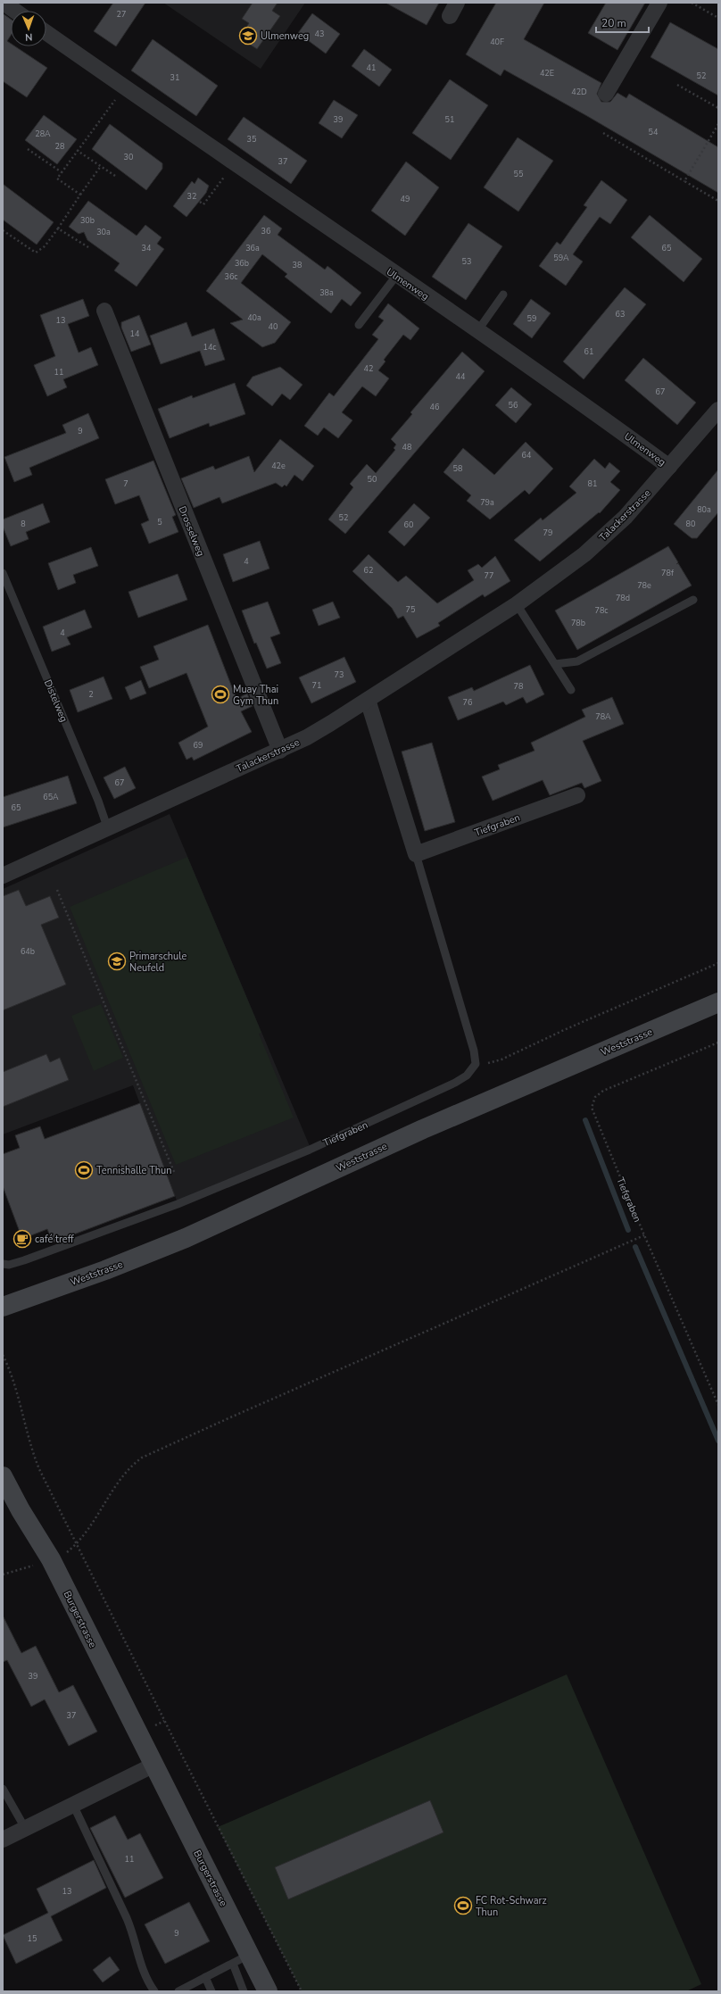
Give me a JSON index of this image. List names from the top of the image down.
{
  "streets": {
    "main road": ["Weststrasse", "Burgerstrasse"],
    "street": [
      "Ulmenweg",
      "Talackerstrasse",
      "Drosselweg",
      "Tiefgraben"
    ],
    "lane": ["Distelweg"]
  },
  "crossings": [
    ["Ulmenweg", "Talackerstrasse"],
    ["Talackerstrasse", "Drosselweg"],
    ["Talackerstrasse", "Distelweg"]
  ],
  "places": {
    "school or university": ["Ulmenweg", "Primarschule Neufeld"],
    "sports": ["Muay Thai Gym Thun", "Tennishalle Thun", "FC Rot-Schwarz Thun"],
    "cafe": ["café treff"]
  },
  "house_numbers": [
    "27",
    "43",
    "40F",
    "41",
    "42E",
    "52",
    "31",
    "42D",
    "39",
    "51",
    "54",
    "28A",
    "35",
    "28",
    "30",
    "37",
    "55",
    "32",
    "49",
    "30b",
    "36",
    "30a",
    "34",
    "36a",
    "65",
    "59A",
    "53",
    "36b",
    "38",
    "36c",
    "38a",
    "63",
    "40a",
    "59",
    "13",
    "40",
    "14",
    "14c",
    "61",
    "42",
    "11",
    "44",
    "67",
    "56",
    "46",
    "9",
    "48",
    "64",
    "42e",
    "58",
    "50",
    "7",
    "81",
    "79a",
    "80a",
    "52",
    "5",
    "8",
    "80",
    "60",
    "79",
    "4",
    "62",
    "78f",
    "77",
    "78e",
    "78d",
    "75",
    "78c",
    "78b",
    "4",
    "73",
    "71",
    "78",
    "2",
    "76",
    "78A",
    "69",
    "67",
    "65A",
    "65",
    "64b",
    "39",
    "37",
    "11",
    "13",
    "9",
    "15"
  ],
  "scale_bar": "20 m",
  "north": "bottom"
}
